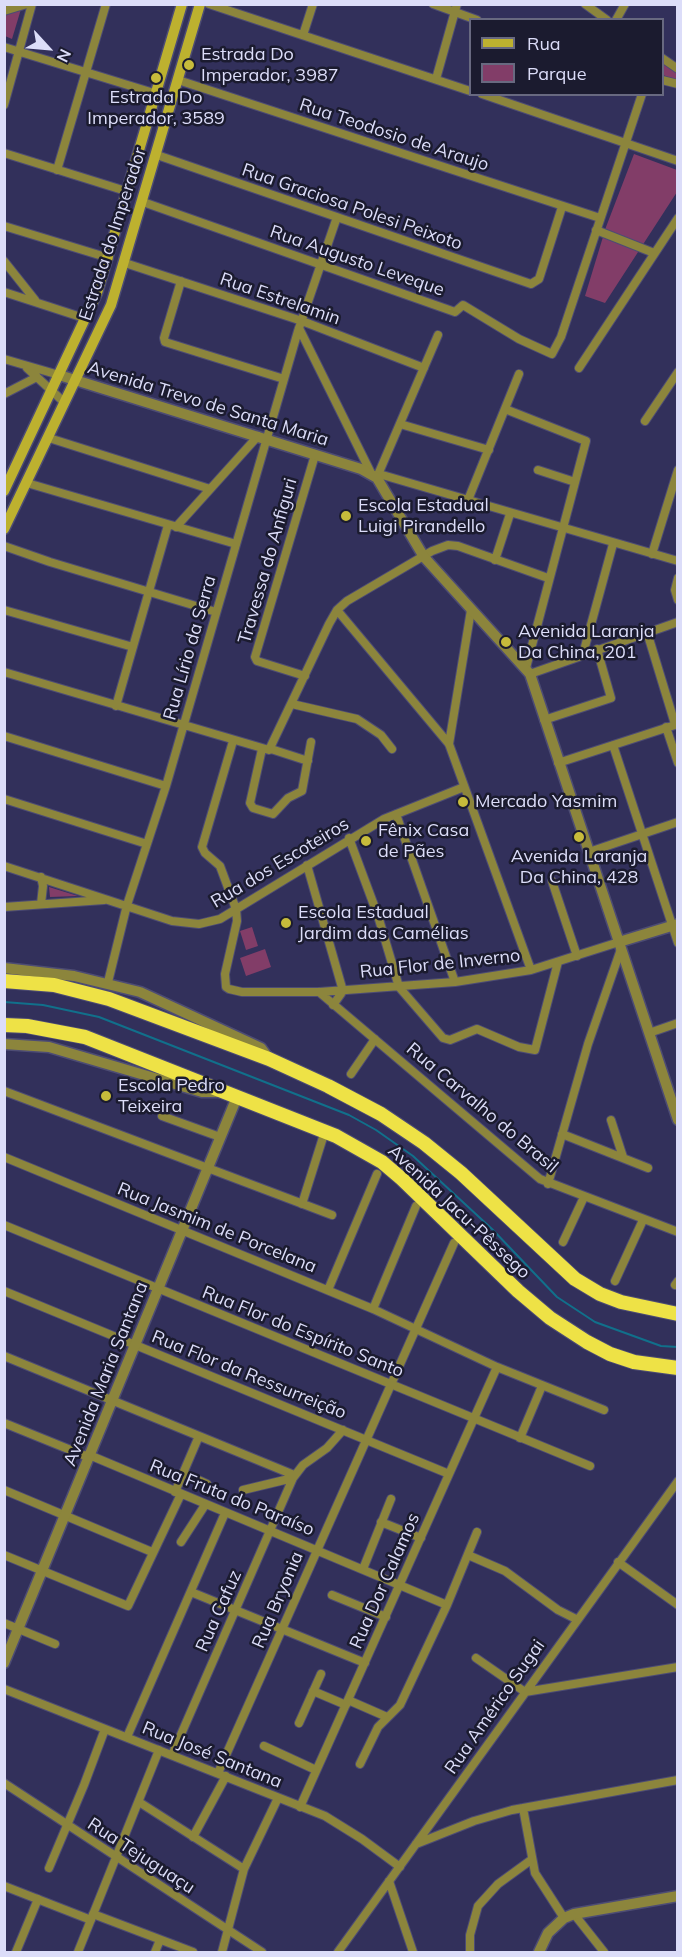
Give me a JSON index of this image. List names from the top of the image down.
{
  "streets": {
    "highway": ["Avenida Jacu-Pêssego"],
    "main road": ["Estrada do Imperador"],
    "street": [
      "Rua Teodosio de Araujo",
      "Rua Graciosa Polesi Peixoto",
      "Rua Augusto Leveque",
      "Rua Estrelamin",
      "Avenida Trevo de Santa Maria",
      "Travessa do Anfiguri",
      "Rua Lírio da Serra",
      "Rua dos Escoteiros",
      "Rua Flor de Inverno",
      "Rua Carvalho do Brasil",
      "Rua Jasmim de Porcelana",
      "Rua Flor do Espírito Santo",
      "Avenida Maria Santana",
      "Rua Flor da Ressurreição",
      "Rua Fruta do Paraíso",
      "Rua Dor Calamos",
      "Rua Bryonia",
      "Rua Cafuz",
      "Rua Américo Sugai",
      "Rua José Santana",
      "Rua Tejuguaçu"
    ]
  },
  "crossings": [
    ["Rua Teodosio de Araujo", "Rua Graciosa Polesi Peixoto"],
    ["Rua Teodosio de Araujo", "Estrada do Imperador"],
    ["Rua Graciosa Polesi Peixoto", "Estrada do Imperador"],
    ["Rua Graciosa Polesi Peixoto", "Rua Lírio da Serra"],
    ["Estrada do Imperador", "Rua Augusto Leveque"],
    ["Estrada do Imperador", "Rua Estrelamin"],
    ["Estrada do Imperador", "Avenida Trevo de Santa Maria"],
    ["Rua Augusto Leveque", "Rua Lírio da Serra"],
    ["Rua Estrelamin", "Rua Lírio da Serra"],
    ["Avenida Trevo de Santa Maria", "Travessa do Anfiguri"],
    ["Avenida Trevo de Santa Maria", "Rua Lírio da Serra"],
    ["Rua Lírio da Serra", "Rua dos Escoteiros"],
    ["Rua dos Escoteiros", "Rua Flor de Inverno"],
    ["Rua Flor de Inverno", "Rua Carvalho do Brasil"],
    ["Avenida Jacu-Pêssego", "Avenida Maria Santana"],
    ["Rua Jasmim de Porcelana", "Avenida Maria Santana"],
    ["Rua Jasmim de Porcelana", "Rua Dor Calamos"],
    ["Rua Jasmim de Porcelana", "Rua Bryonia"],
    ["Rua Flor do Espírito Santo", "Avenida Maria Santana"],
    ["Rua Flor do Espírito Santo", "Rua Dor Calamos"],
    ["Rua Flor do Espírito Santo", "Rua Bryonia"],
    ["Avenida Maria Santana", "Rua Flor da Ressurreição"],
    ["Avenida Maria Santana", "Rua Fruta do Paraíso"],
    ["Rua Flor da Ressurreição", "Rua Dor Calamos"],
    ["Rua Flor da Ressurreição", "Rua Bryonia"],
    ["Rua Fruta do Paraíso", "Rua Dor Calamos"],
    ["Rua Fruta do Paraíso", "Rua Bryonia"],
    ["Rua Fruta do Paraíso", "Rua Cafuz"],
    ["Rua Dor Calamos", "Rua José Santana"],
    ["Rua Bryonia", "Rua José Santana"],
    ["Rua Cafuz", "Rua José Santana"],
    ["Rua Américo Sugai", "Rua José Santana"]
  ],
  "places": [
    "Estrada Do Imperador, 3987",
    "Estrada Do Imperador, 3589",
    "Escola Estadual Luigi Pirandello",
    "Avenida Laranja Da China, 201",
    "Mercado Yasmim",
    "Avenida Laranja Da China, 428",
    "Fênix Casa de Pães",
    "Escola Estadual Jardim das Camélias",
    "Escola Pedro Teixeira"
  ],
  "legend": ["Rua", "Parque"],
  "north": "bottom right"
}
